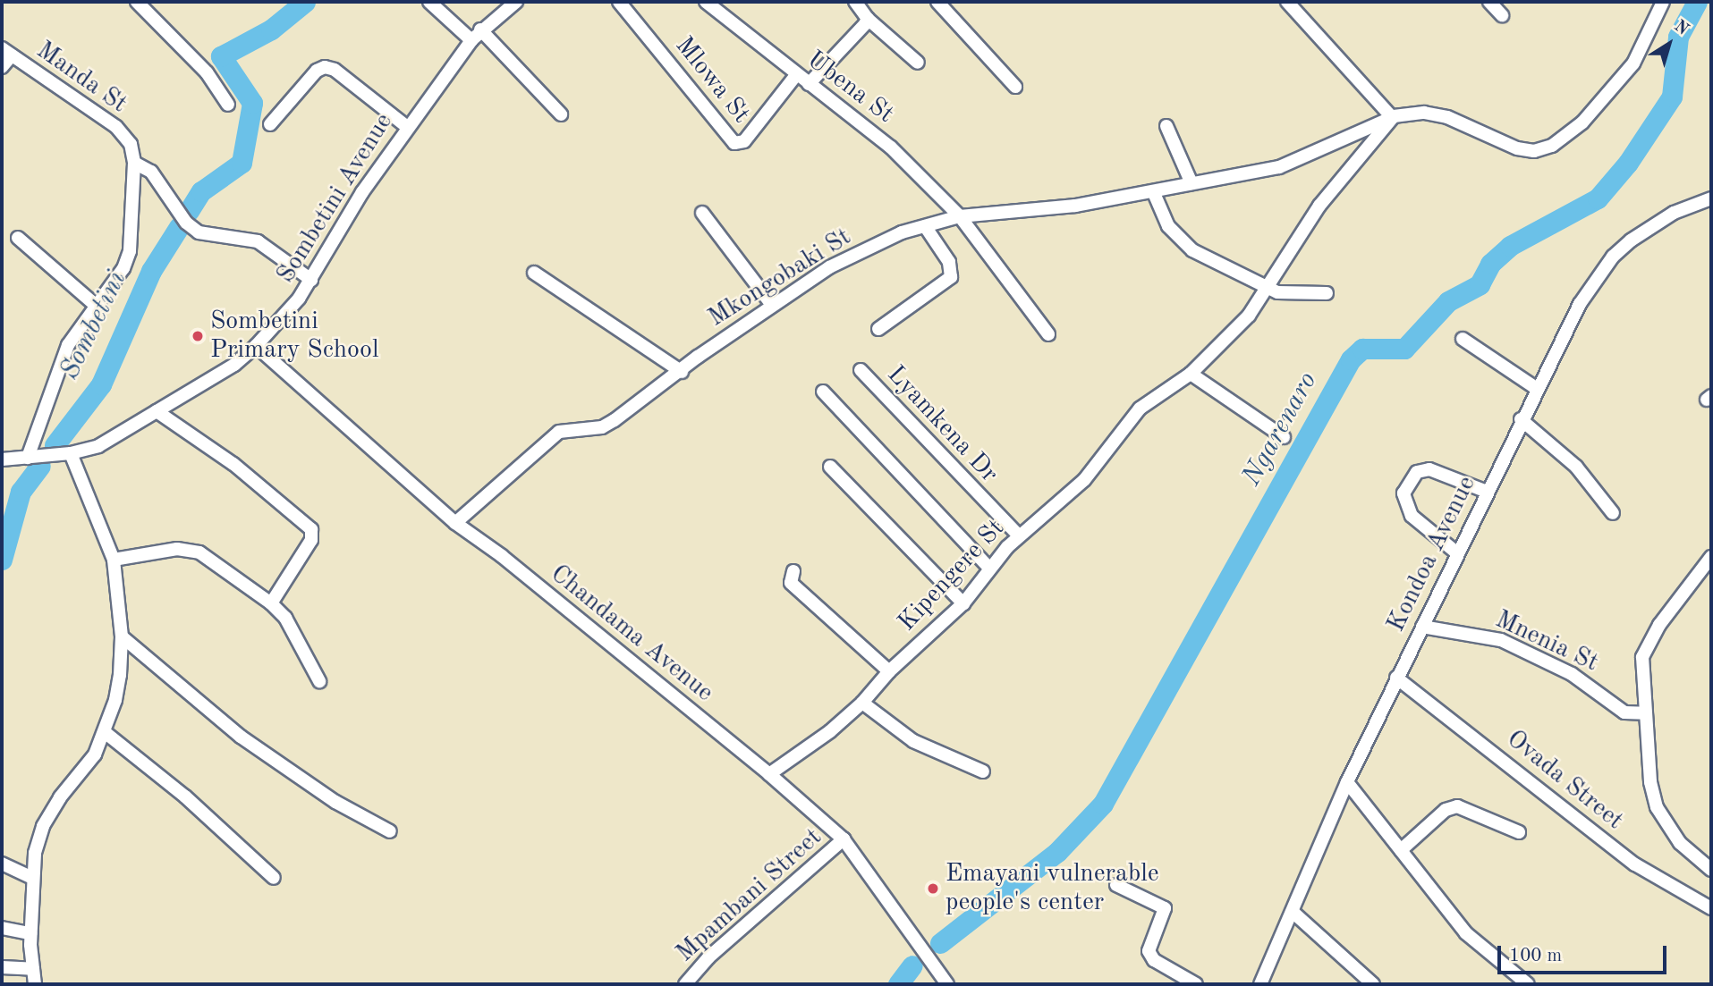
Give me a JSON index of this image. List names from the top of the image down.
{
  "streets": {
    "street": [
      "Manda St",
      "Mlowa St",
      "Ubena St",
      "Sombetini Avenue",
      "Mkongobaki St",
      "Lyamkena Dr",
      "Kondoa Avenue",
      "Kipengere St",
      "Chandama Avenue",
      "Mnenia St",
      "Ovada Street",
      "Mpambani Street"
    ]
  },
  "crossings": [
    ["Manda St", "Sombetini Avenue"],
    ["Mlowa St", "Ubena St"],
    ["Ubena St", "Mkongobaki St"],
    ["Sombetini Avenue", "Chandama Avenue"],
    ["Mkongobaki St", "Kipengere St"],
    ["Mkongobaki St", "Chandama Avenue"],
    ["Lyamkena Dr", "Kipengere St"],
    ["Kondoa Avenue", "Mnenia St"],
    ["Kondoa Avenue", "Ovada Street"],
    ["Kipengere St", "Chandama Avenue"],
    ["Chandama Avenue", "Mpambani Street"]
  ],
  "water": ["Sombetini", "Ngarenaro"],
  "places": ["Sombetini Primary School", "Emayani vulnerable people's center"],
  "scale_bar": "100 m",
  "north": "top right"
}
